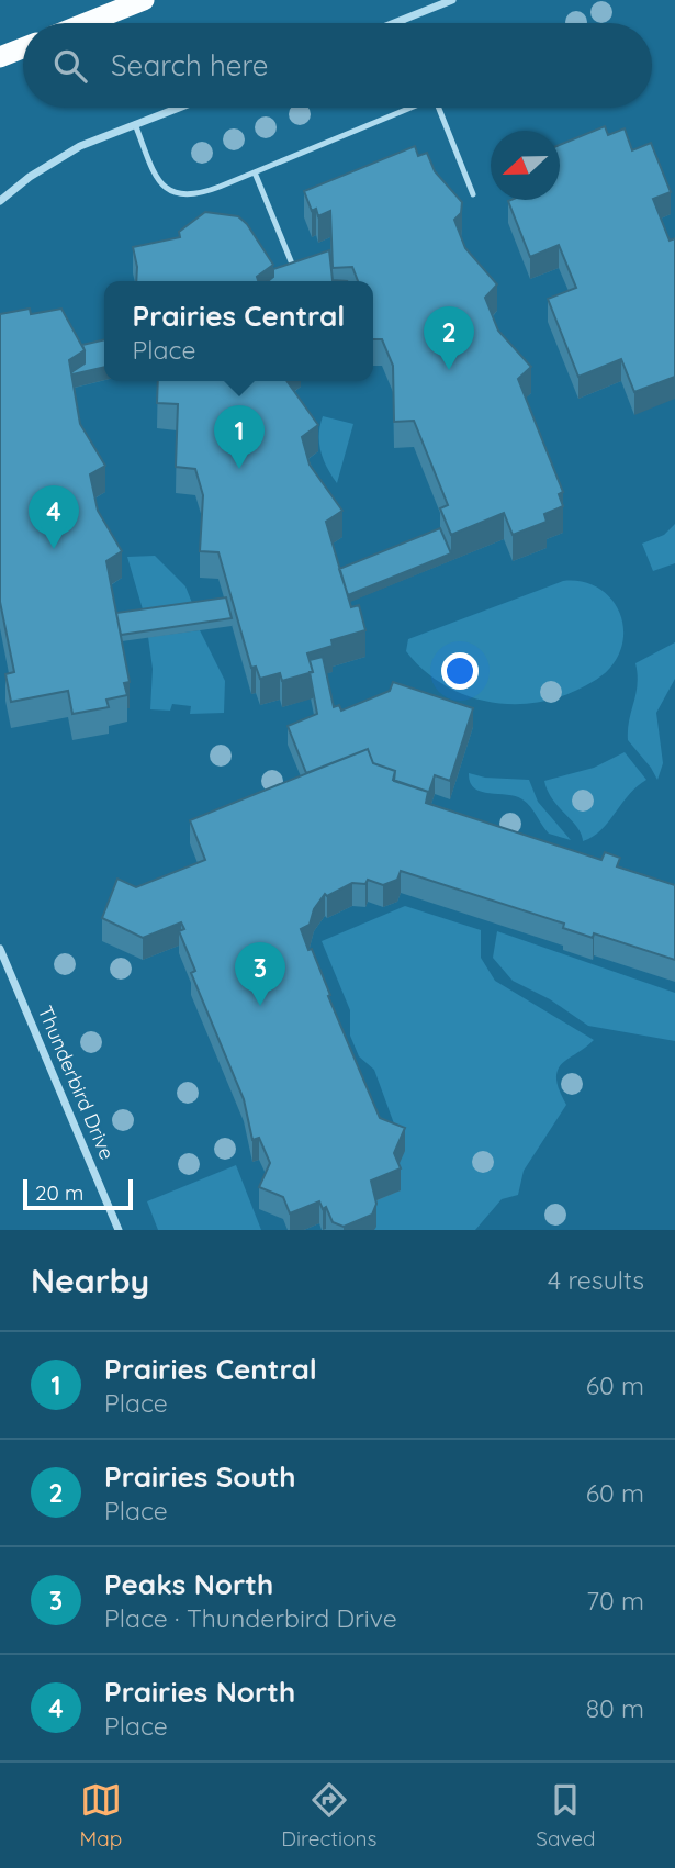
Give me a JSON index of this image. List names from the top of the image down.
{
  "streets": {
    "street": ["Thunderbird Drive"]
  },
  "scale_bar": "20 m",
  "north": "left",
  "page": {
    "search": "Search here",
    "popup": ["Prairies Central", "Place"],
    "pins": [
      "2",
      "1",
      "4",
      "3"
    ],
    "scale": "20 m",
    "heading": ["Nearby", "4 results"],
    "list": [
      {
        "mark": "1",
        "name": "Prairies Central",
        "note": "Place",
        "value": "60 m"
      },
      {
        "mark": "2",
        "name": "Prairies South",
        "note": "Place",
        "value": "60 m"
      },
      {
        "mark": "3",
        "name": "Peaks North",
        "note": "Place · Thunderbird Drive",
        "value": "70 m"
      },
      {
        "mark": "4",
        "name": "Prairies North",
        "note": "Place",
        "value": "80 m"
      }
    ],
    "nav": ["Map", "Directions", "Saved"]
  }
}
